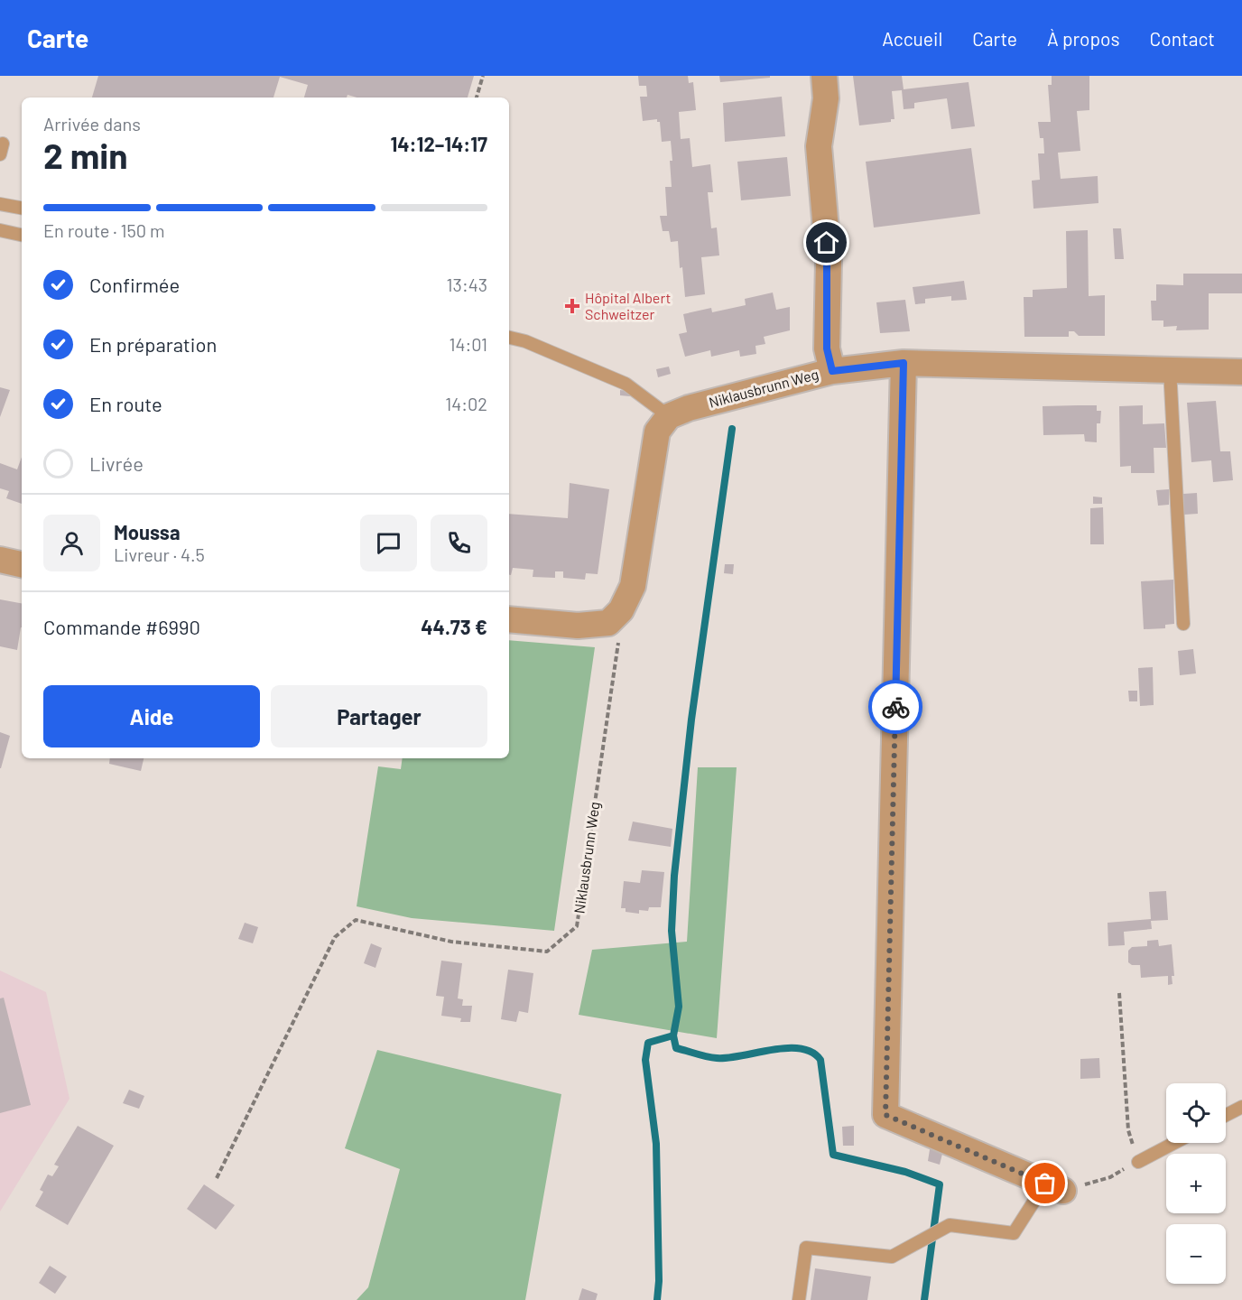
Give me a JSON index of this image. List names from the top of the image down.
{
  "streets": {
    "street": ["Niklausbrunn Weg"]
  },
  "places": {
    "health": ["Hôpital Albert Schweitzer"]
  },
  "page": {
    "header": "Carte",
    "nav": [
      "Accueil",
      "Carte",
      "À propos",
      "Contact"
    ],
    "heading": ["2 min", "Arrivée dans", "14:12–14:17"],
    "panel": [
      "Moussa",
      "Livreur · 4.5",
      "Commande #6990",
      "44.73 €"
    ],
    "bar": "En route · 150 m",
    "list": [
      ["Confirmée", "13:43"],
      ["En préparation", "14:01"],
      ["En route", "14:02"],
      "Livrée"
    ],
    "buttons": ["Aide", "Partager"],
    "map_buttons": ["+", "−"]
  }
}
